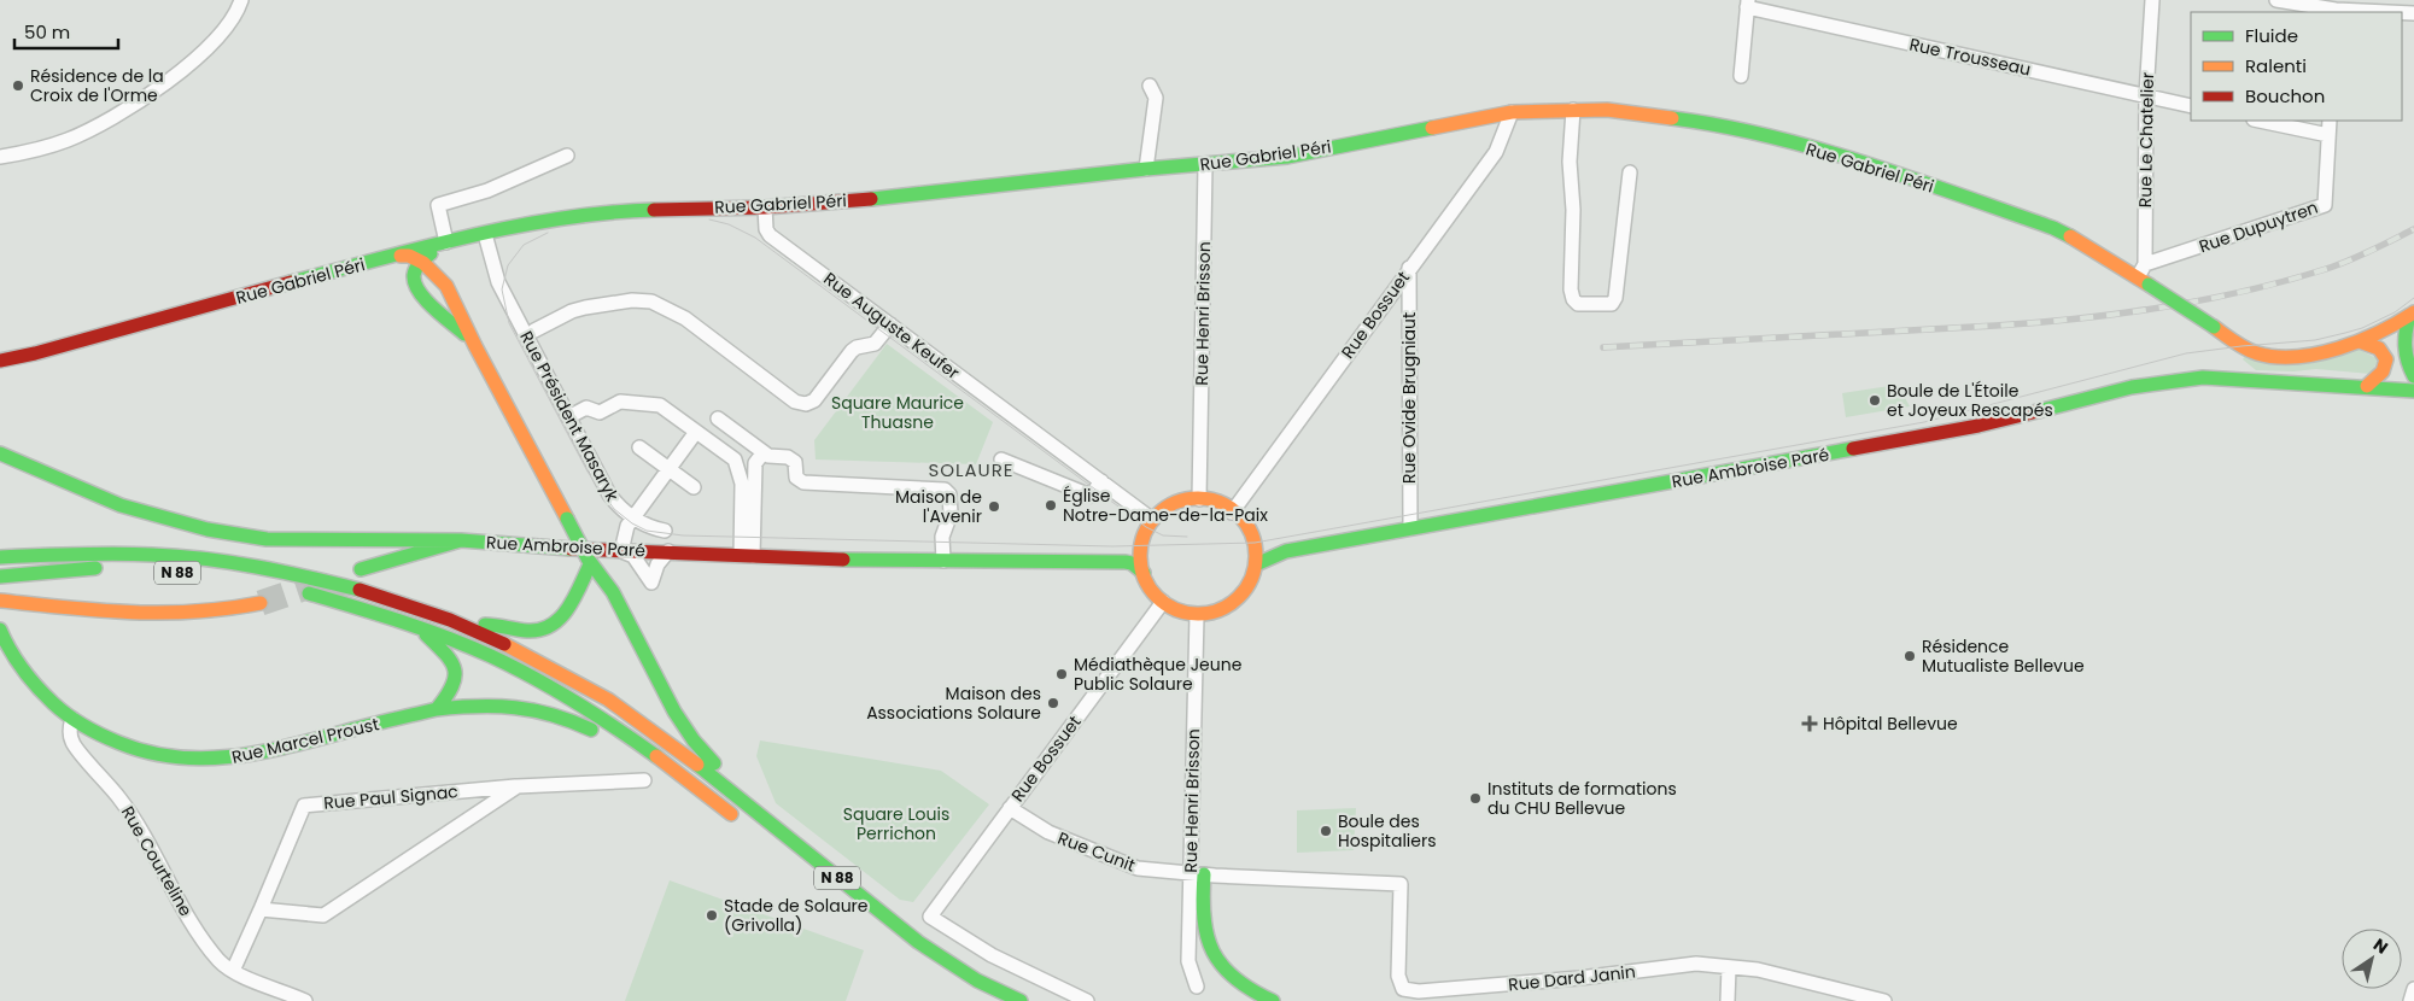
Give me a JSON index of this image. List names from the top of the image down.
{
  "streets": {
    "main road": [
      "Rue Gabriel Péri",
      "Rue Ambroise Paré",
      "N 88",
      "Rue Marcel Proust"
    ],
    "street": [
      "Rue Trousseau",
      "Rue Le Chatelier",
      "Rue Dupuytren",
      "Rue Henri Brisson",
      "Rue Bossuet",
      "Rue Auguste Keufer",
      "Rue Ovide Brugniaut",
      "Rue Président Masaryk",
      "Rue Paul Signac",
      "Rue Cunit",
      "Rue Courteline",
      "Rue Dard Janin"
    ]
  },
  "crossings": [
    ["Rue Trousseau", "Rue Le Chatelier"],
    ["Rue Le Chatelier", "Rue Gabriel Péri"],
    ["Rue Le Chatelier", "Rue Dupuytren"],
    ["Rue Gabriel Péri", "Rue Henri Brisson"],
    ["Rue Gabriel Péri", "Rue Bossuet"],
    ["Rue Gabriel Péri", "Rue Auguste Keufer"],
    ["Rue Gabriel Péri", "Rue Président Masaryk"],
    ["Rue Henri Brisson", "Rue Bossuet"],
    ["Rue Henri Brisson", "Rue Auguste Keufer"],
    ["Rue Henri Brisson", "Rue Ambroise Paré"],
    ["Rue Henri Brisson", "Rue Cunit"],
    ["Rue Henri Brisson", "Rue Dard Janin"],
    ["Rue Bossuet", "Rue Auguste Keufer"],
    ["Rue Bossuet", "Rue Ovide Brugniaut"],
    ["Rue Bossuet", "Rue Ambroise Paré"],
    ["Rue Bossuet", "Rue Cunit"],
    ["Rue Auguste Keufer", "Rue Ambroise Paré"],
    ["Rue Ovide Brugniaut", "Rue Ambroise Paré"],
    ["Rue Marcel Proust", "Rue Courteline"],
    ["Rue Paul Signac", "Rue Courteline"],
    ["Rue Cunit", "Rue Dard Janin"]
  ],
  "districts": ["SOLAURE"],
  "parks": ["Square Maurice Thuasne", "Square Louis Perrichon"],
  "places": {
    "other": [
      "Résidence de la Croix de l'Orme",
      "Boule de L'Étoile et Joyeux Rescapés",
      "Église Notre-Dame-de-la-Paix",
      "Maison de l'Avenir",
      "Résidence Mutualiste Bellevue",
      "Médiathèque Jeune Public Solaure",
      "Maison des Associations Solaure",
      "Instituts de formations du CHU Bellevue",
      "Boule des Hospitaliers",
      "Stade de Solaure (Grivolla)"
    ],
    "health": ["Hôpital Bellevue"]
  },
  "legend": ["Fluide", "Ralenti", "Bouchon"],
  "scale_bar": "50 m",
  "north": "top right"
}
